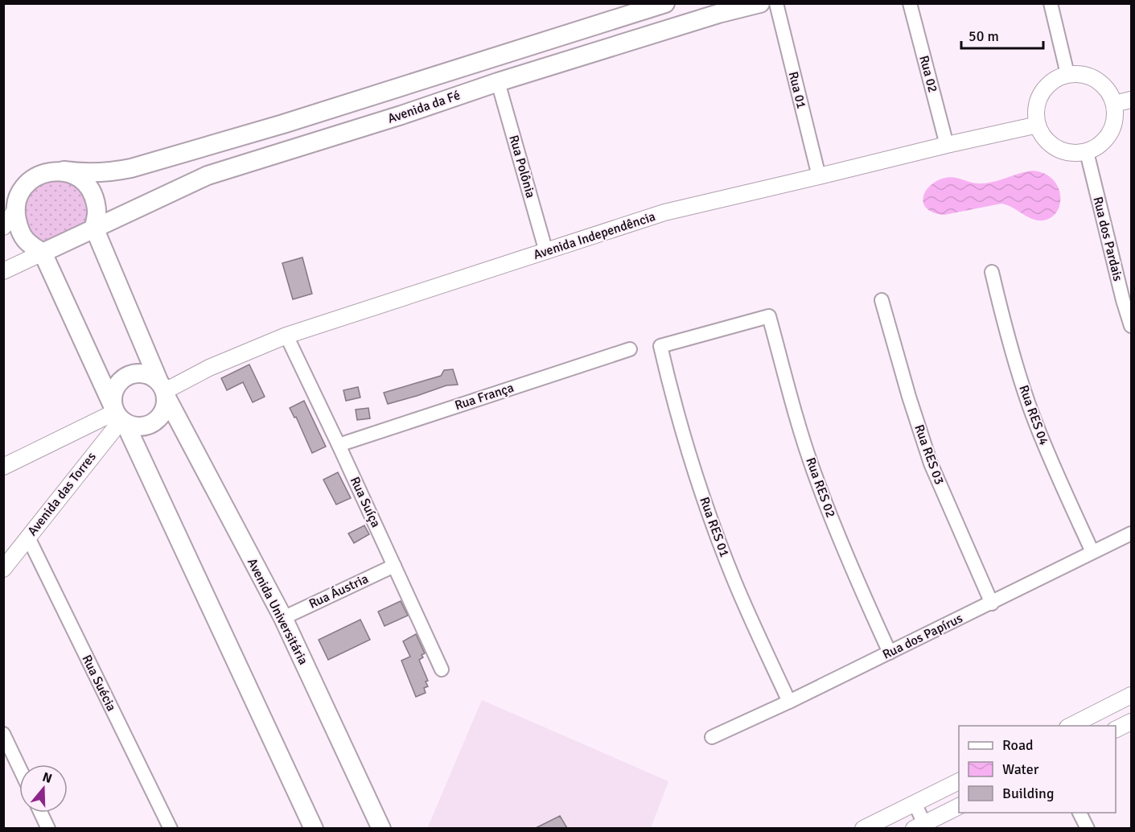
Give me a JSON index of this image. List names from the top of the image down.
{
  "streets": {
    "main road": ["Avenida da Fé", "Avenida Universitária"],
    "street": [
      "Rua 02",
      "Rua 01",
      "Rua Polônia",
      "Avenida Independência",
      "Rua dos Pardais",
      "Rua França",
      "Rua RES 04",
      "Rua RES 03",
      "Rua RES 02",
      "Avenida das Torres",
      "Rua Suíça",
      "Rua RES 01",
      "Rua Áustria",
      "Rua dos Papírus",
      "Rua Suécia"
    ]
  },
  "crossings": [
    ["Rua 02", "Avenida Independência"],
    ["Rua 01", "Avenida Independência"],
    ["Avenida da Fé", "Rua Polônia"],
    ["Avenida da Fé", "Avenida Universitária"],
    ["Rua Polônia", "Avenida Independência"],
    ["Avenida Independência", "Rua dos Pardais"],
    ["Avenida Independência", "Avenida das Torres"],
    ["Avenida Independência", "Rua Suíça"],
    ["Avenida Independência", "Avenida Universitária"],
    ["Rua França", "Rua Suíça"],
    ["Rua RES 04", "Rua dos Papírus"],
    ["Rua RES 03", "Rua dos Papírus"],
    ["Rua RES 02", "Rua RES 01"],
    ["Rua RES 02", "Rua dos Papírus"],
    ["Avenida das Torres", "Avenida Universitária"],
    ["Avenida das Torres", "Rua Suécia"],
    ["Rua Suíça", "Rua Áustria"],
    ["Rua RES 01", "Rua dos Papírus"],
    ["Rua Áustria", "Avenida Universitária"]
  ],
  "legend": ["Road", "Water", "Building"],
  "scale_bar": "50 m",
  "north": "top"
}
